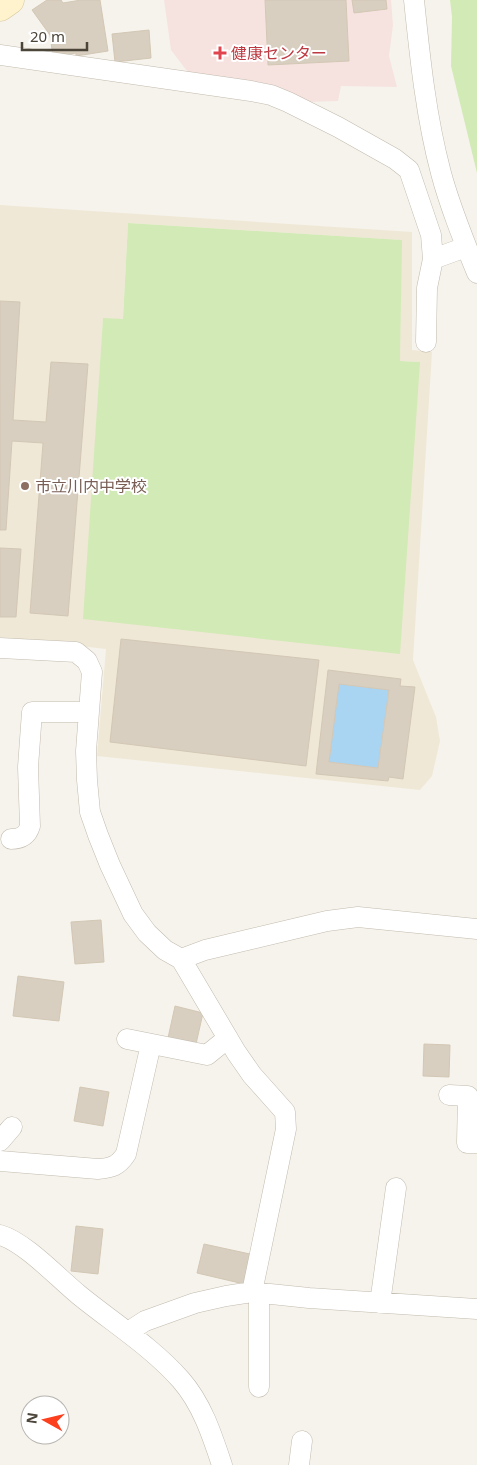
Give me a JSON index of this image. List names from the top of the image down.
{
  "places": {
    "health": ["健康センター"],
    "other": ["市立川内中学校"]
  },
  "scale_bar": "20 m",
  "north": "left"
}
